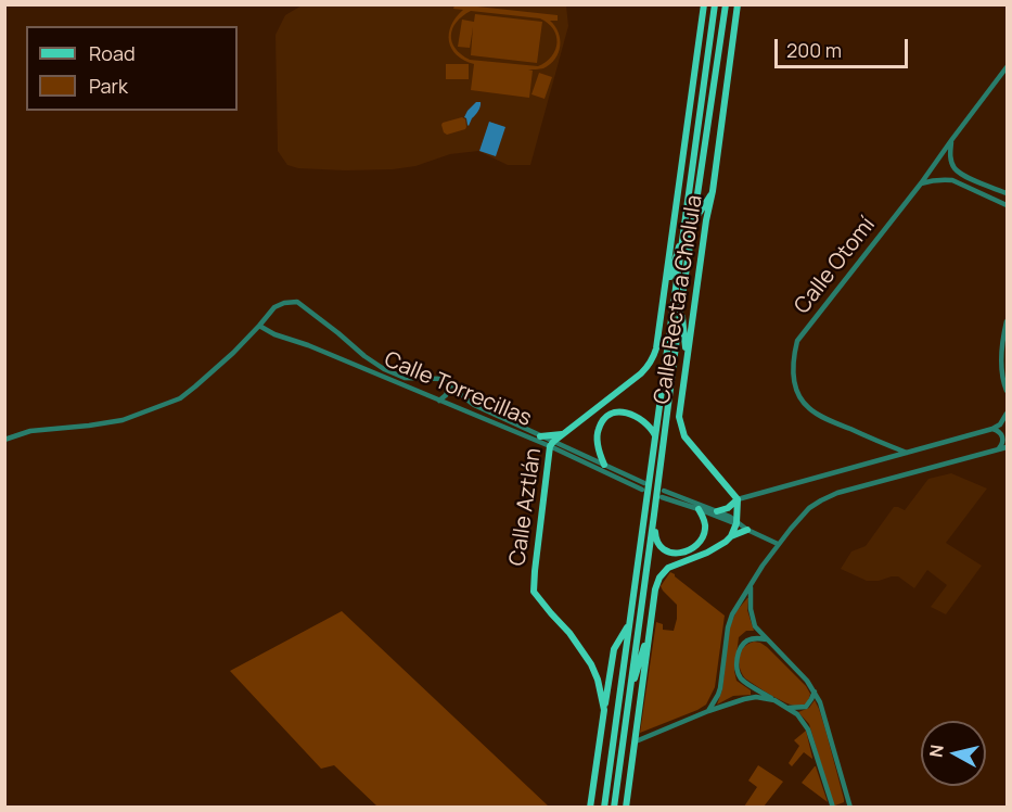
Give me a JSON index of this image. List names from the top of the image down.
{
  "streets": {
    "main road": ["Calle Recta a Cholula", "Calle Aztlán"],
    "street": ["Calle Otomí", "Calle Torrecillas"]
  },
  "crossings": [
    ["Calle Torrecillas", "Calle Aztlán"]
  ],
  "legend": ["Road", "Park"],
  "scale_bar": "200 m",
  "north": "left"
}
